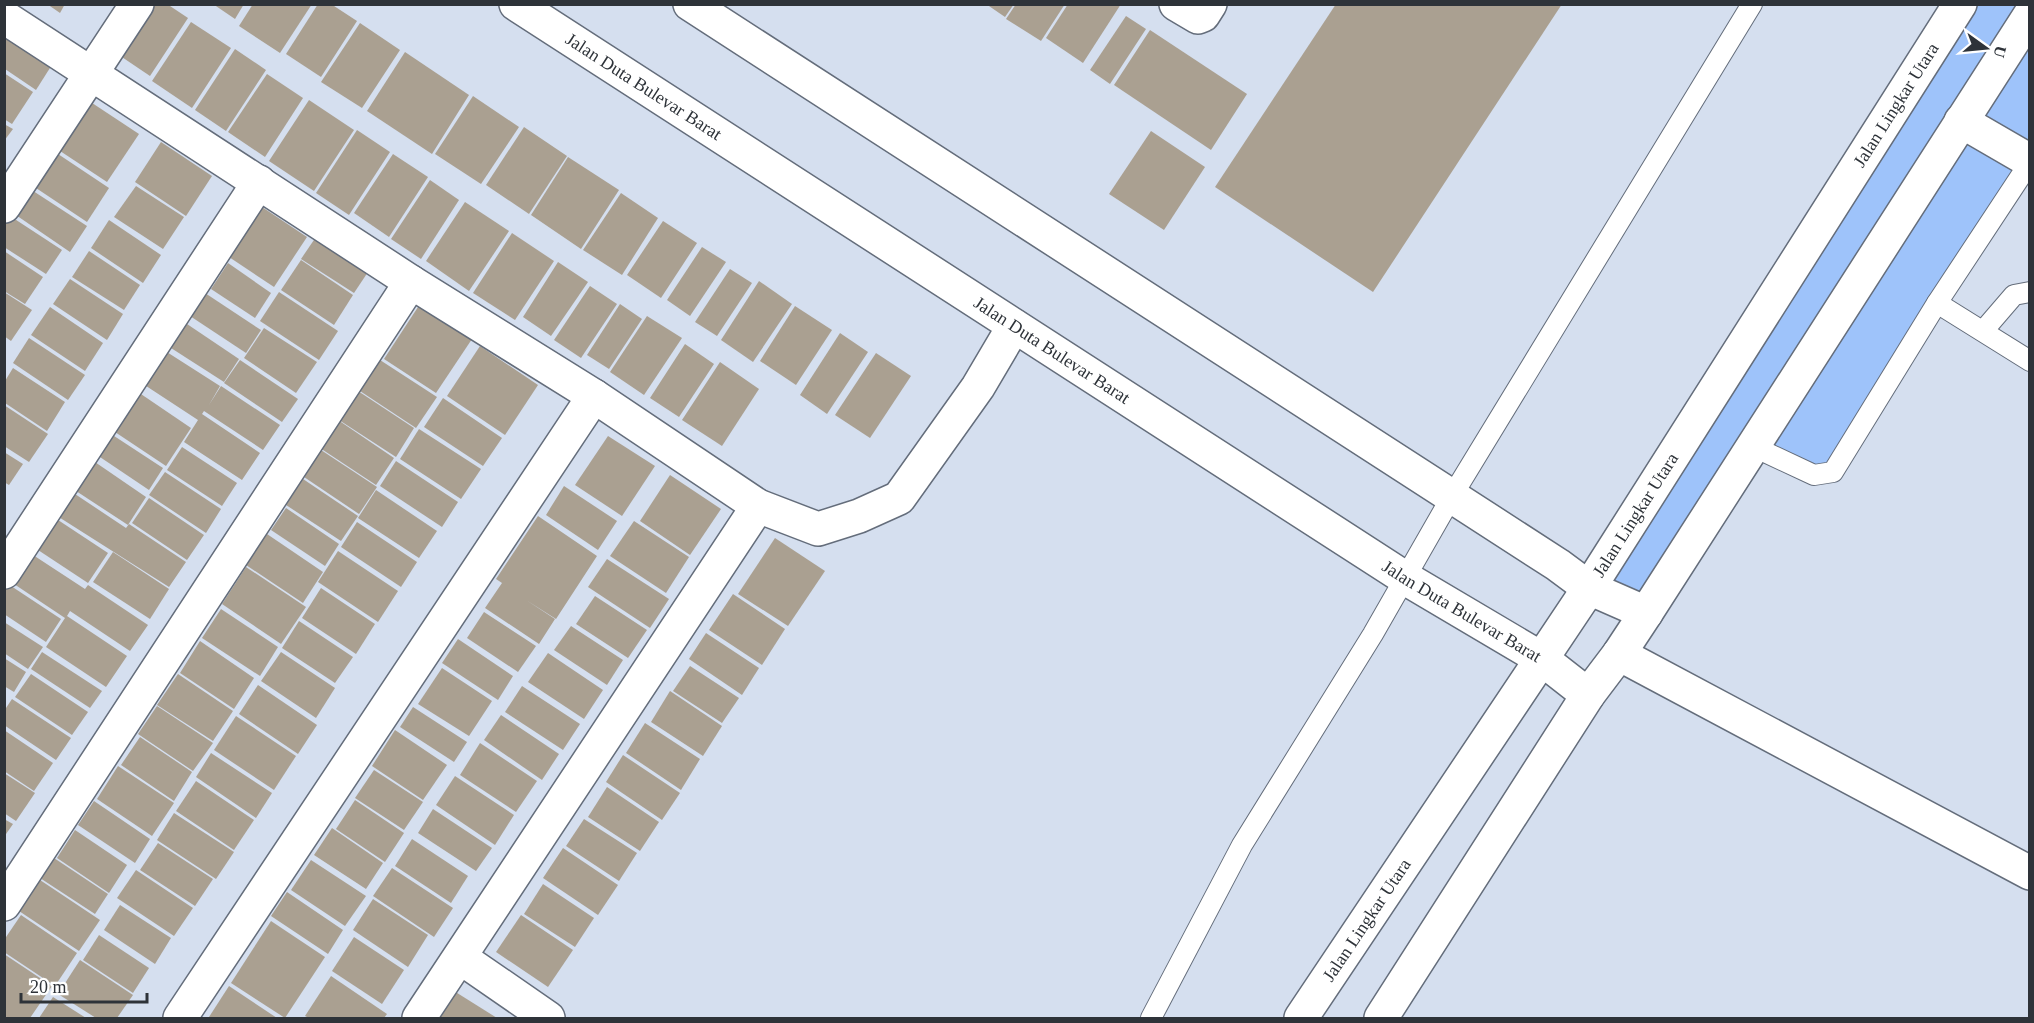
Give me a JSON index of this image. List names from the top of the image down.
{
  "streets": {
    "street": ["Jalan Duta Bulevar Barat", "Jalan Lingkar Utara"]
  },
  "crossings": [
    ["Jalan Duta Bulevar Barat", "Jalan Lingkar Utara"]
  ],
  "scale_bar": "20 m",
  "north": "right"
}
